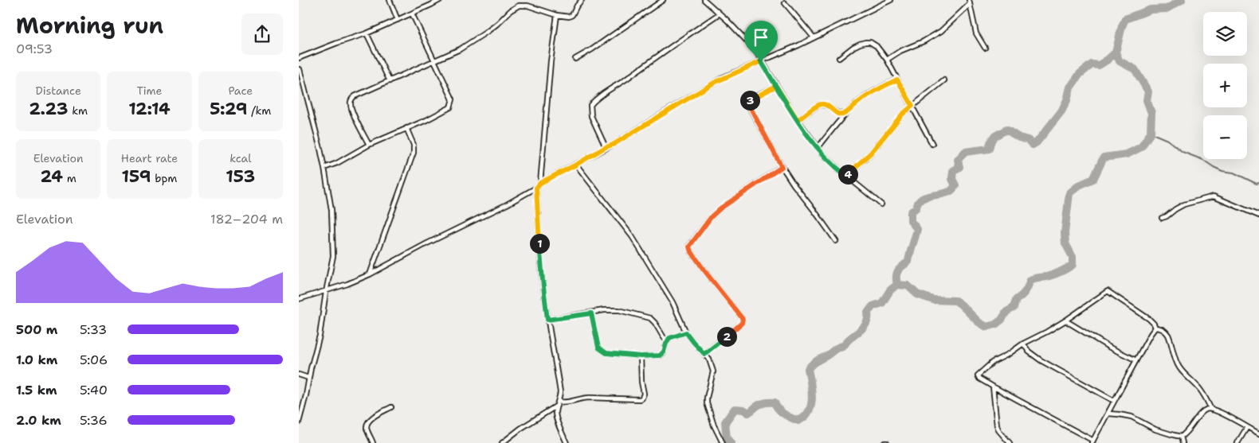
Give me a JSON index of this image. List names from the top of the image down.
{
  "page": {
    "heading": ["Morning run", "09:53"],
    "map_buttons": ["+", "−"],
    "stats": [
      ["Distance", "2.23 km"],
      ["Time", "12:14"],
      ["Pace", "5:29 /km"],
      ["Elevation", "24 m"],
      ["Heart rate", "159 bpm"],
      ["kcal", "153"]
    ],
    "pins": [
      "3",
      "4",
      "1",
      "2"
    ],
    "chart": ["Elevation", "182–204 m"],
    "list": [
      {
        "name": "500 m",
        "note": "5:33"
      },
      {
        "name": "1.0 km",
        "note": "5:06"
      },
      {
        "name": "1.5 km",
        "note": "5:40"
      },
      {
        "name": "2.0 km",
        "note": "5:36"
      }
    ]
  }
}
